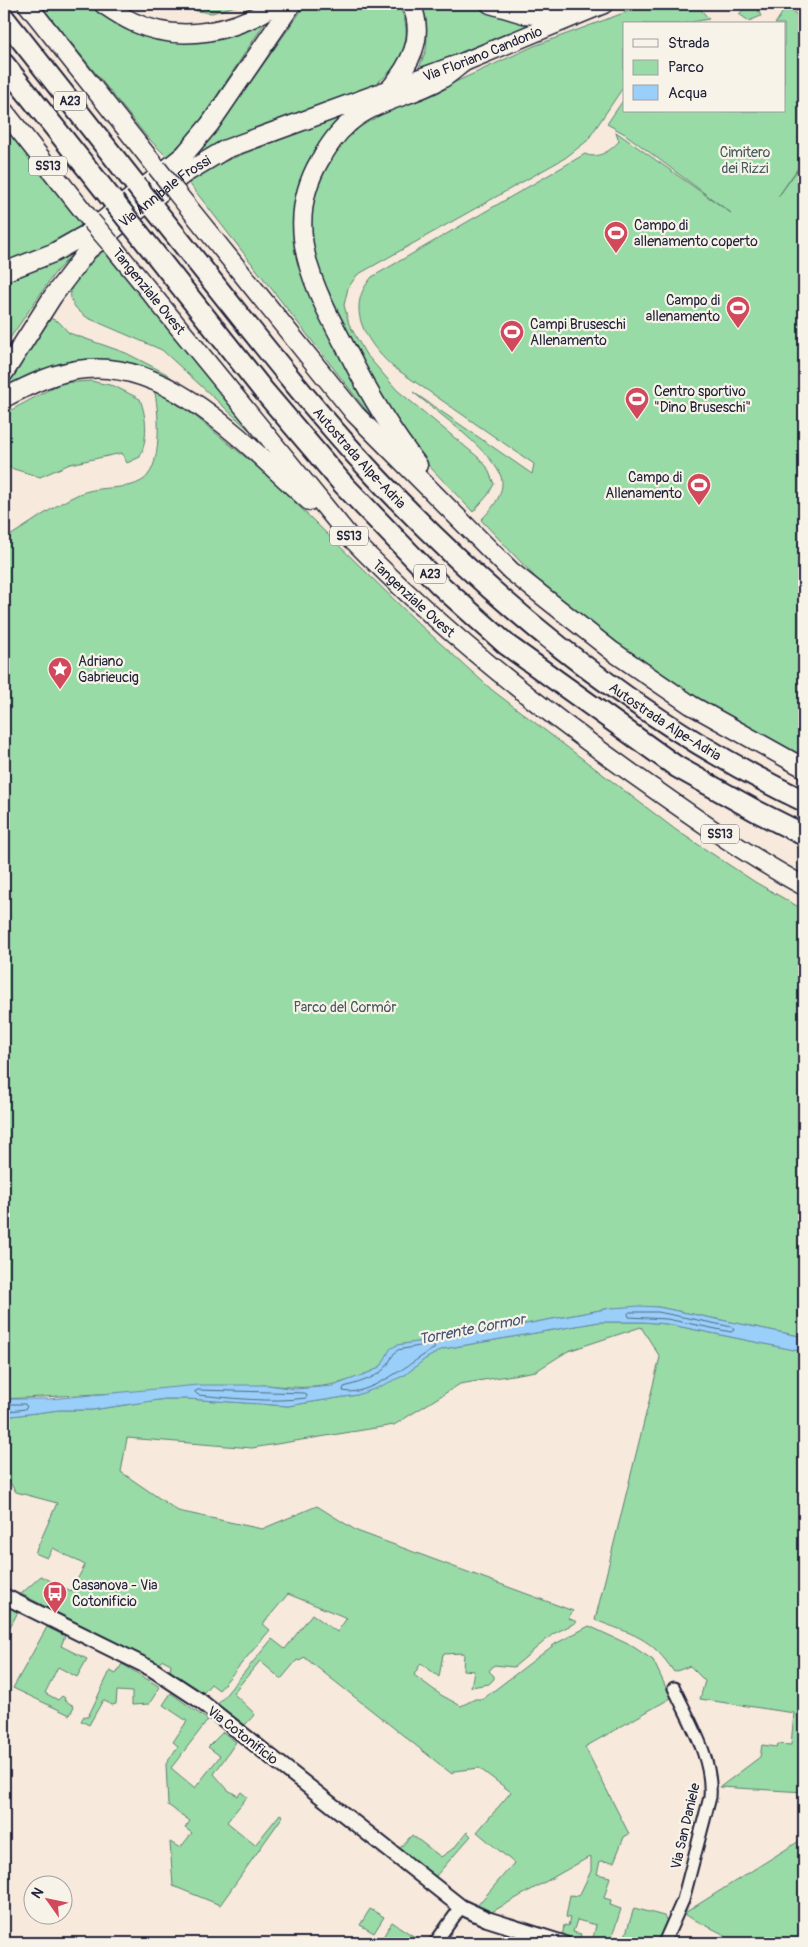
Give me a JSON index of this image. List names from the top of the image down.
{
  "streets": {
    "highway": ["A23", "Autostrada Alpe-Adria"],
    "main road": [
      "Via Floriano Candonio",
      "SS13",
      "Via Annibale Frossi",
      "Tangenziale Ovest"
    ],
    "street": ["Via Cotonificio", "Via San Daniele"]
  },
  "crossings": [
    ["Via Floriano Candonio", "Via Annibale Frossi"]
  ],
  "water": ["Torrente Cormor"],
  "parks": ["Cimitero dei Rizzi", "Parco del Cormôr"],
  "places": {
    "sports": [
      "Campo di allenamento coperto",
      "Campo di allenamento",
      "Campi Bruseschi Allenamento",
      "Centro sportivo \"Dino Bruseschi\"",
      "Campo di Allenamento"
    ],
    "place": ["Adriano Gabrieucig"],
    "bus stop": ["Casanova - Via Cotonificio"]
  },
  "legend": ["Strada", "Parco", "Acqua"],
  "north": "top left"
}
